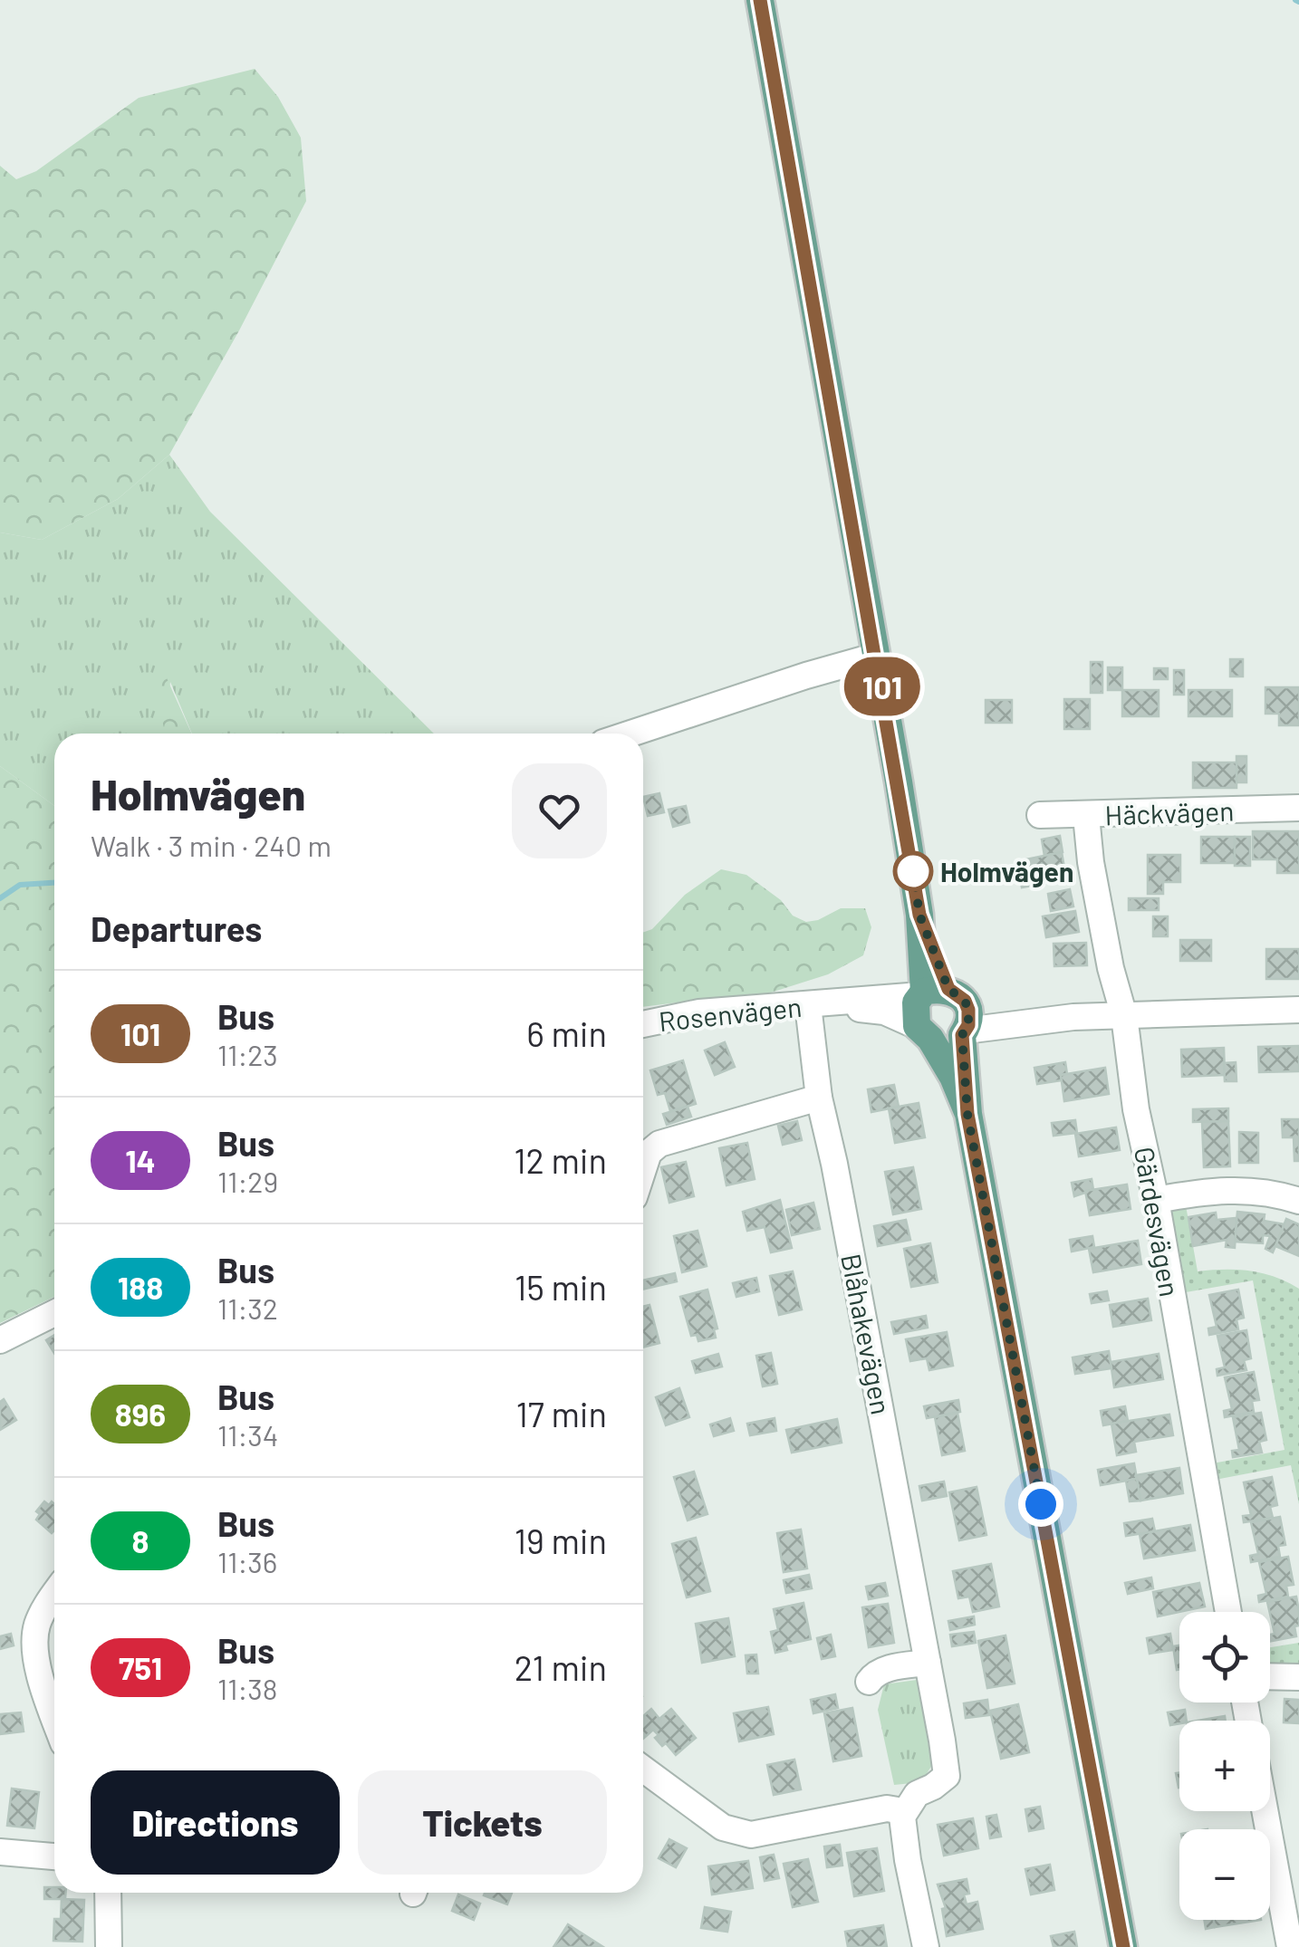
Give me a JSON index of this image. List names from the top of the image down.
{
  "streets": {
    "street": [
      "Häckvägen",
      "Rosenvägen",
      "Gärdesvägen",
      "Blåhakevägen"
    ]
  },
  "crossings": [
    ["Häckvägen", "Gärdesvägen"],
    ["Rosenvägen", "Blåhakevägen"]
  ],
  "places": ["Holmvägen"],
  "lines": ["bus line 101"],
  "page": {
    "on_map": "101",
    "heading": [
      ["Holmvägen", "Walk · 3 min · 240 m"],
      "Departures"
    ],
    "list": [
      {
        "mark": "101",
        "name": "Bus",
        "note": "11:23",
        "value": "6 min"
      },
      {
        "mark": "14",
        "name": "Bus",
        "note": "11:29",
        "value": "12 min"
      },
      {
        "mark": "188",
        "name": "Bus",
        "note": "11:32",
        "value": "15 min"
      },
      {
        "mark": "896",
        "name": "Bus",
        "note": "11:34",
        "value": "17 min"
      },
      {
        "mark": "8",
        "name": "Bus",
        "note": "11:36",
        "value": "19 min"
      },
      {
        "mark": "751",
        "name": "Bus",
        "note": "11:38",
        "value": "21 min"
      }
    ],
    "map_buttons": ["+", "−"],
    "buttons": ["Directions", "Tickets"]
  }
}
